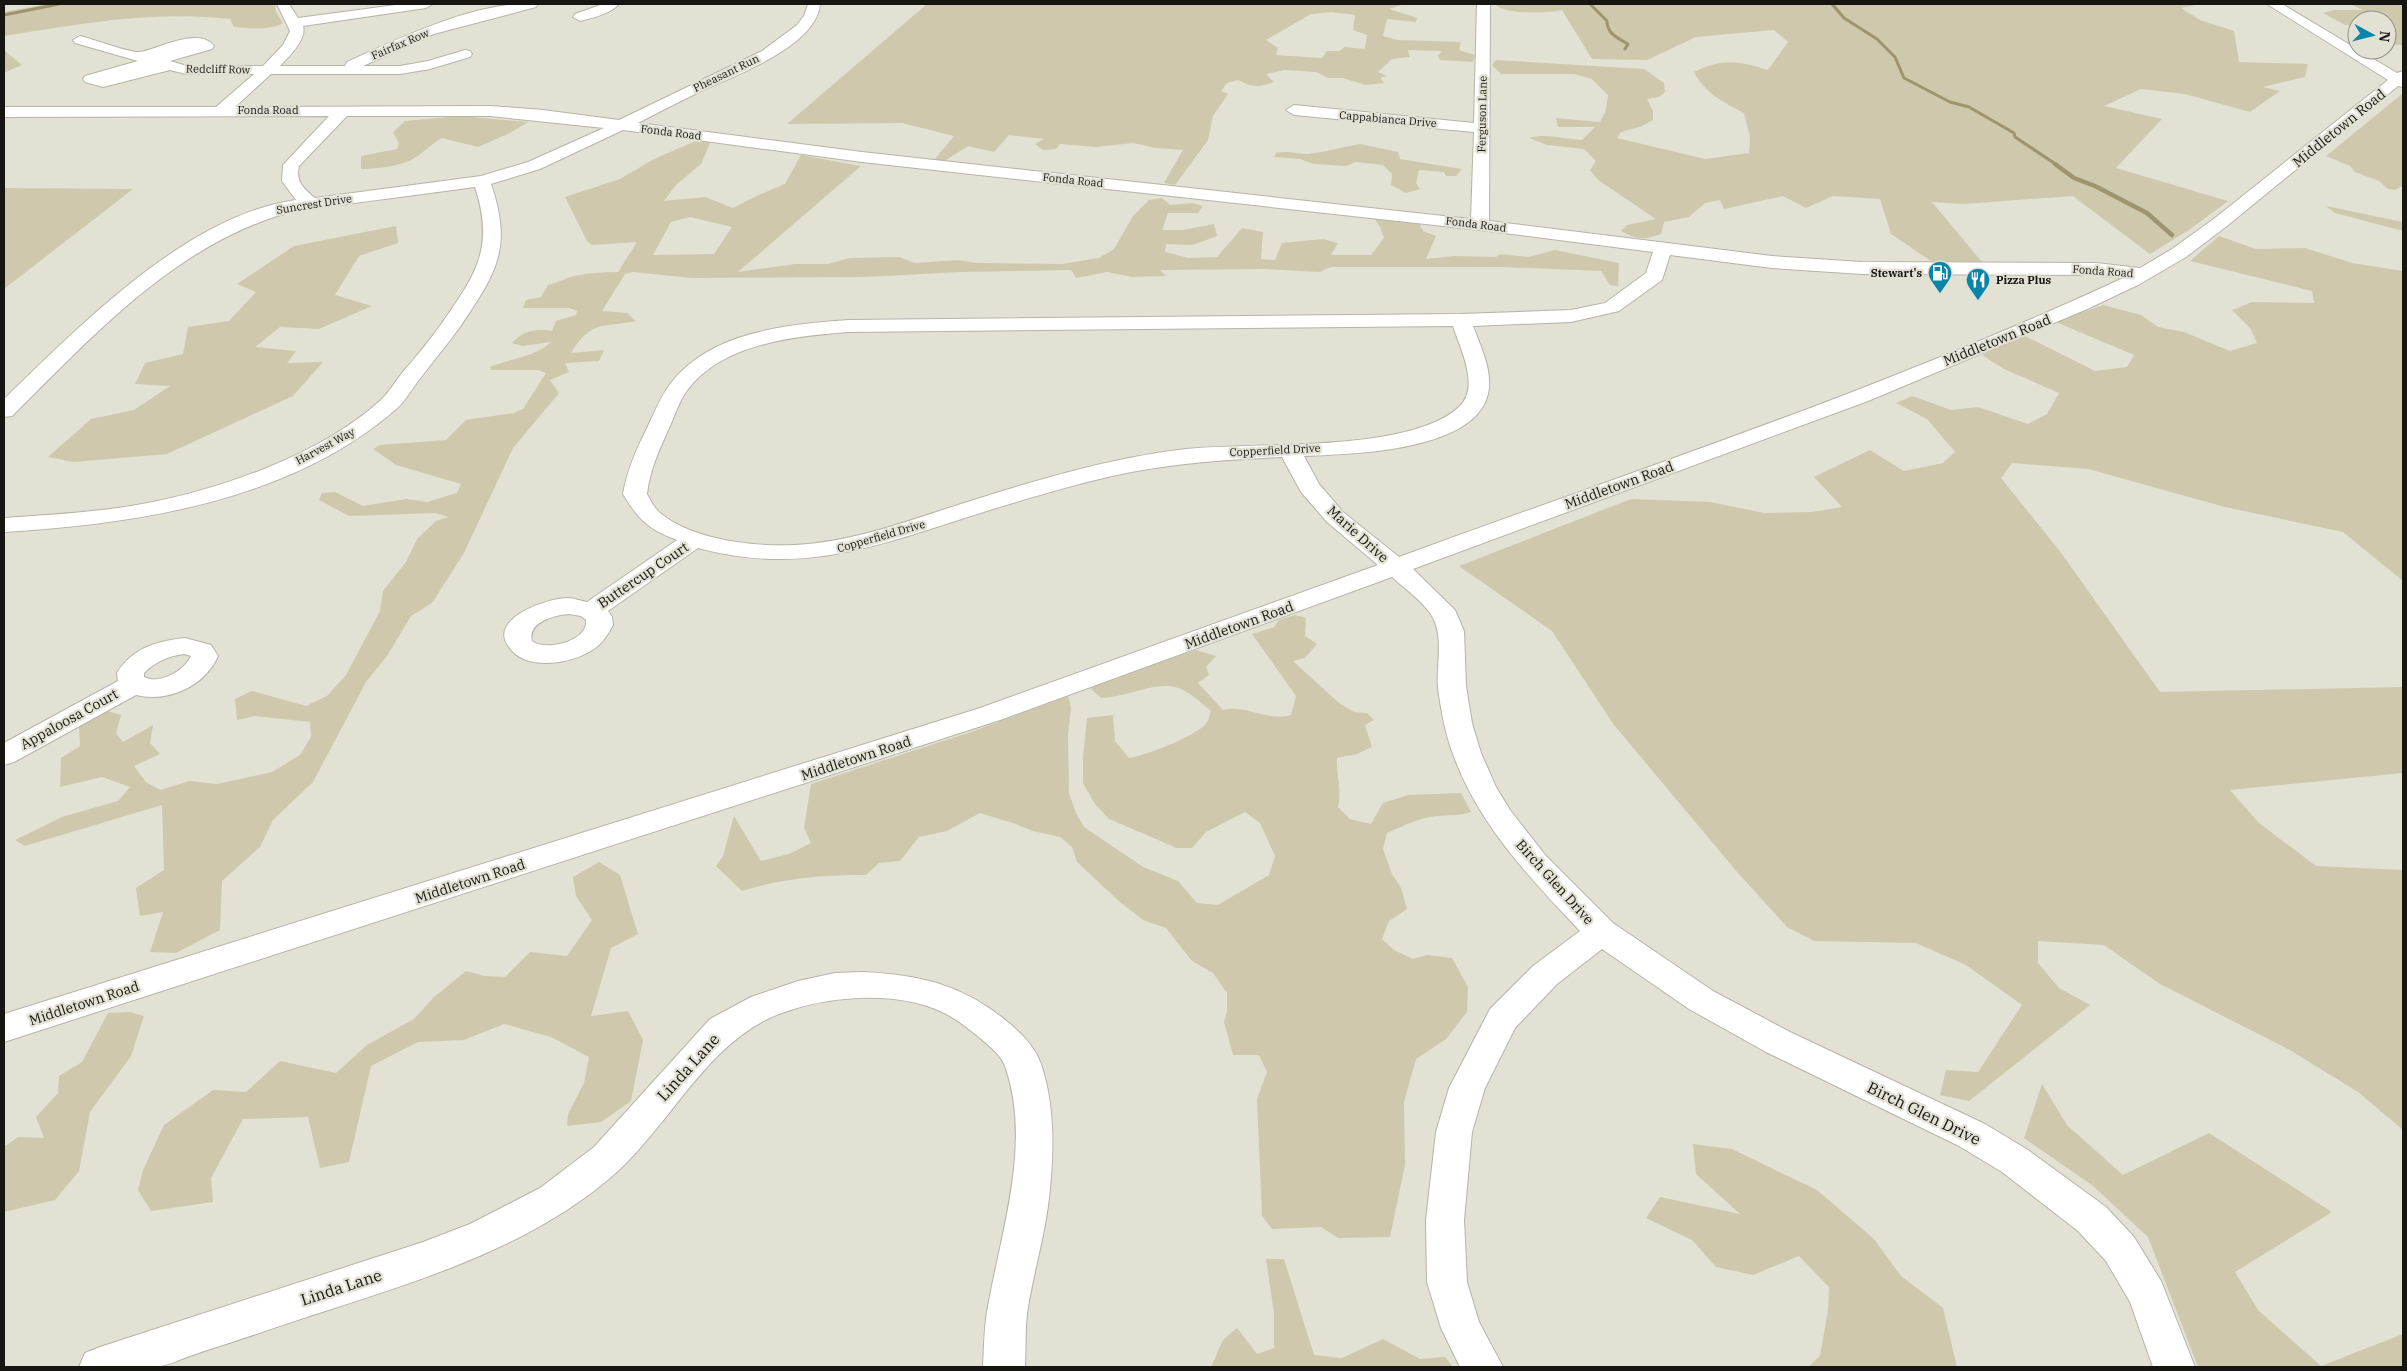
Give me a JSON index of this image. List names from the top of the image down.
{
  "streets": {
    "street": [
      "Fairfax Row",
      "Redcliff Row",
      "Pheasant Run",
      "Fonda Road",
      "Ferguson Lane",
      "Cappabianca Drive",
      "Middletown Road",
      "Suncrest Drive",
      "Harvest Way",
      "Copperfield Drive",
      "Marie Drive",
      "Buttercup Court",
      "Appaloosa Court",
      "Birch Glen Drive",
      "Linda Lane"
    ]
  },
  "crossings": [
    ["Fairfax Row", "Redcliff Row"],
    ["Pheasant Run", "Fonda Road"],
    ["Pheasant Run", "Suncrest Drive"],
    ["Fonda Road", "Ferguson Lane"],
    ["Fonda Road", "Middletown Road"],
    ["Fonda Road", "Suncrest Drive"],
    ["Fonda Road", "Copperfield Drive"],
    ["Ferguson Lane", "Cappabianca Drive"],
    ["Middletown Road", "Marie Drive"],
    ["Middletown Road", "Birch Glen Drive"],
    ["Suncrest Drive", "Harvest Way"],
    ["Copperfield Drive", "Marie Drive"],
    ["Copperfield Drive", "Buttercup Court"],
    ["Marie Drive", "Birch Glen Drive"]
  ],
  "places": {
    "fuel station": ["Stewart's"],
    "restaurant": ["Pizza Plus"]
  },
  "north": "right"
}
